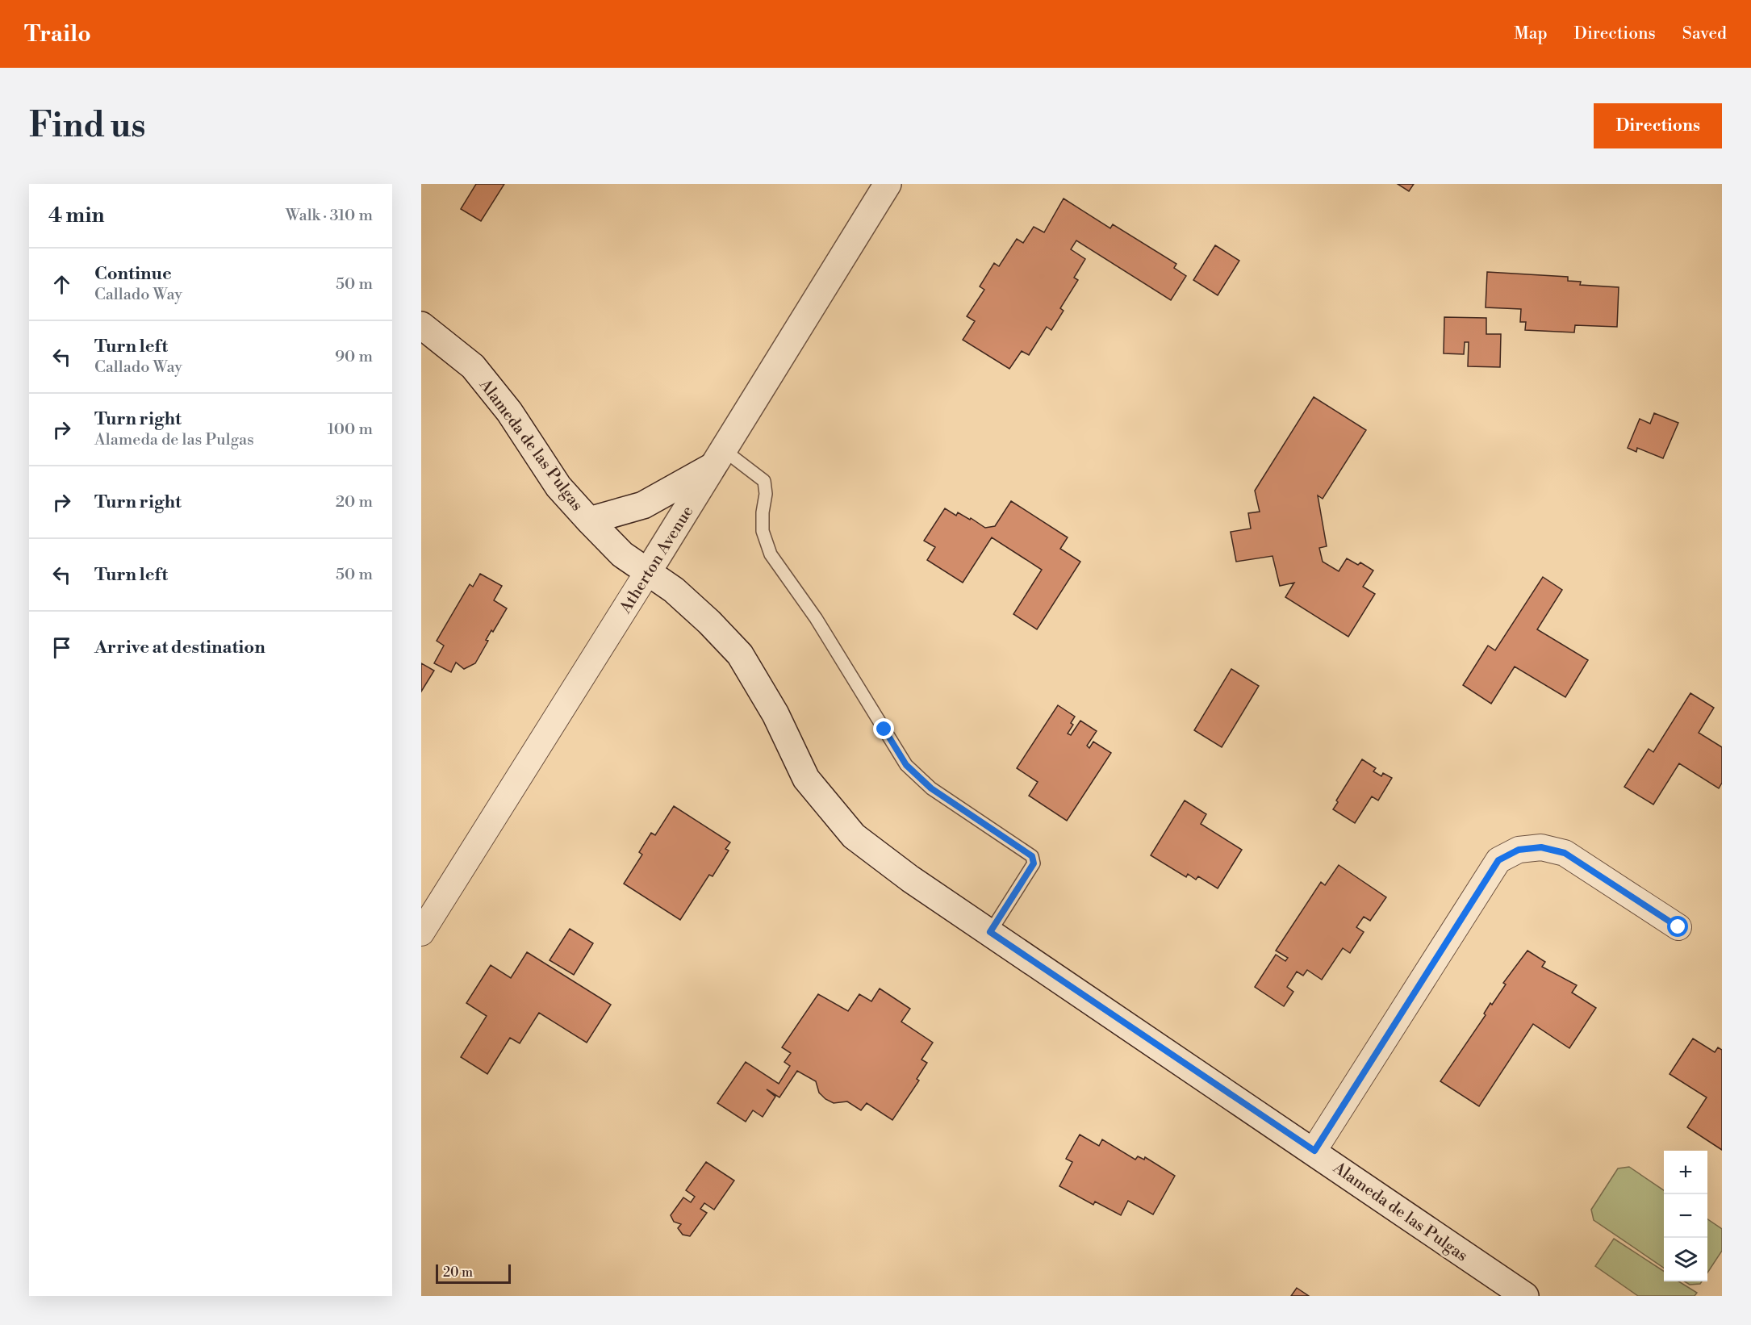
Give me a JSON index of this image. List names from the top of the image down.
{
  "streets": {
    "main road": ["Alameda de las Pulgas", "Atherton Avenue"]
  },
  "crossings": [
    ["Alameda de las Pulgas", "Atherton Avenue"]
  ],
  "scale_bar": "20 m",
  "page": {
    "header": "Trailo",
    "nav": ["Map", "Directions", "Saved"],
    "buttons": "Directions",
    "title": "Find us",
    "heading": ["4 min", "Walk · 310 m"],
    "list": [
      ["Continue", "Callado Way", "50 m"],
      ["Turn left", "Callado Way", "90 m"],
      ["Turn right", "Alameda de las Pulgas", "100 m"],
      ["Turn right", "20 m"],
      ["Turn left", "50 m"],
      "Arrive at destination"
    ],
    "map_buttons": ["+", "−"],
    "scale": "20 m"
  }
}
